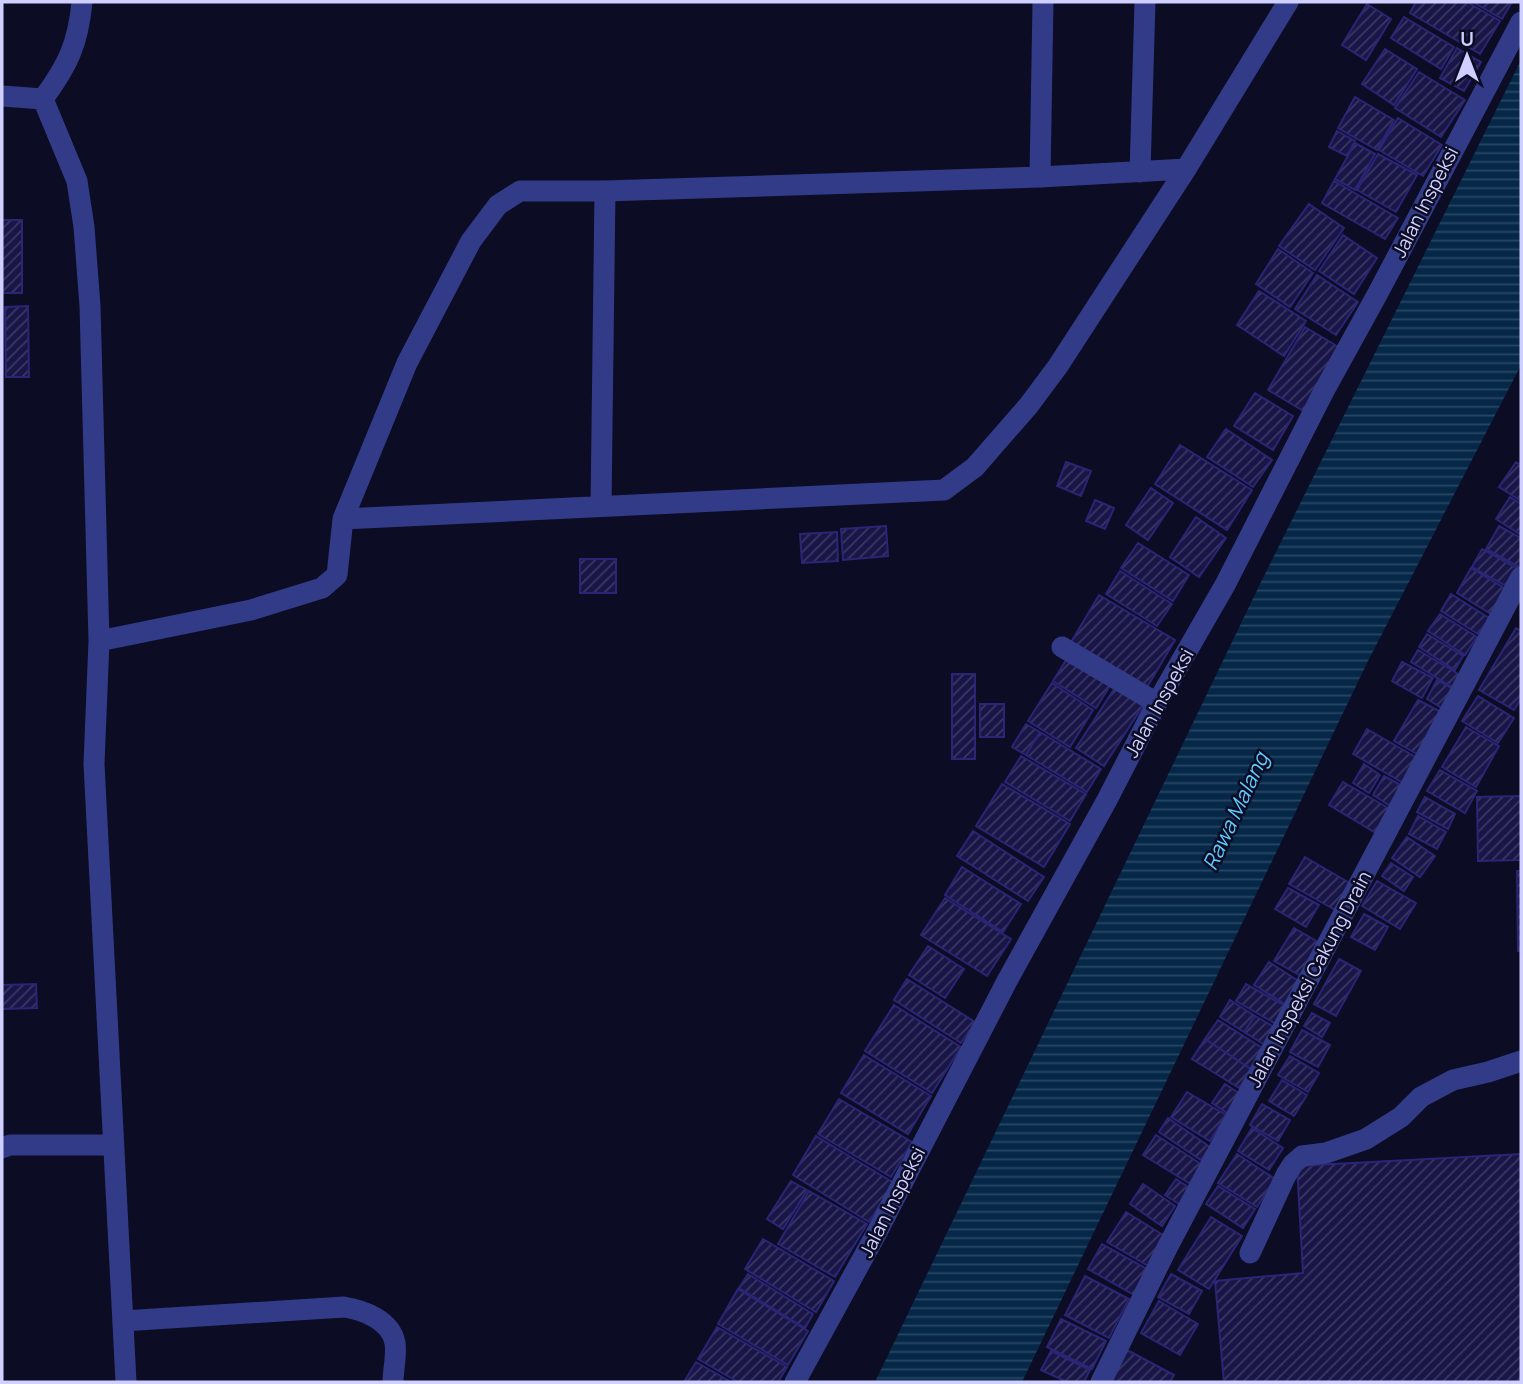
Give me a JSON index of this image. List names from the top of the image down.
{
  "streets": {
    "street": ["Jalan Inspeksi", "Jalan Inspeksi Cakung Drain"]
  },
  "water": ["Rawa Malang"],
  "north": "top"
}
